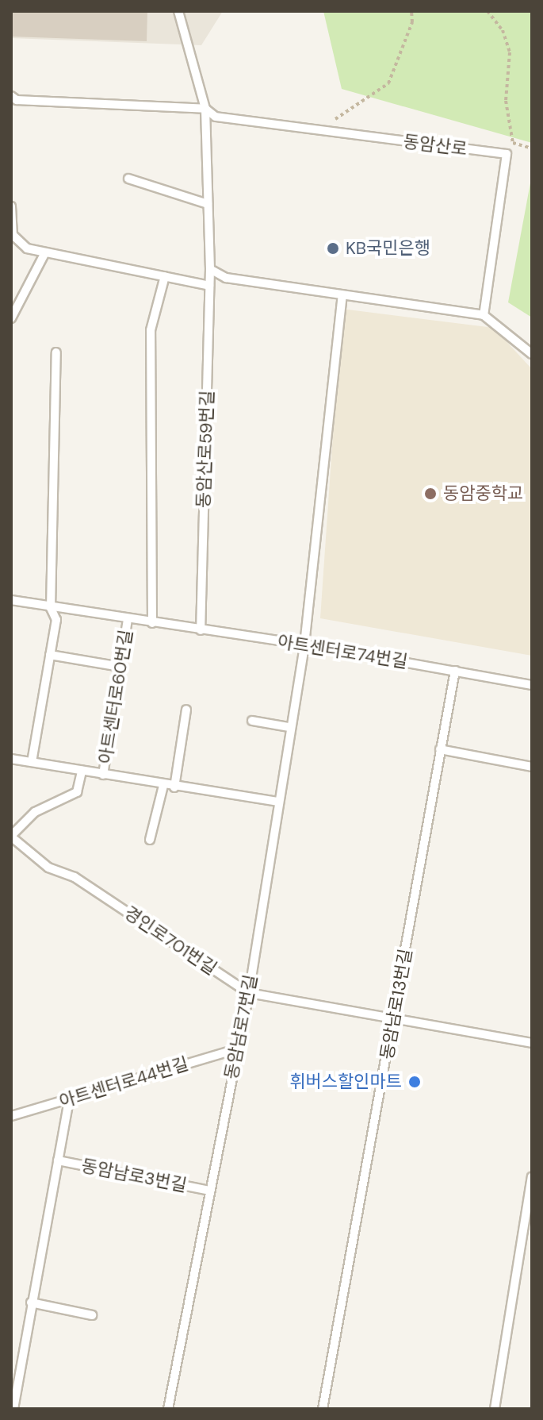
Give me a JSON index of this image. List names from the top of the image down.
{
  "streets": {
    "lane": [
      "동암산로",
      "동암산로59번길",
      "아트센터로74번길",
      "아트센터로60번길",
      "경인로701번길",
      "동암남로13번길",
      "동암남로7번길",
      "아트센터로44번길",
      "동암남로3번길"
    ]
  },
  "crossings": [
    ["동암산로59번길", "아트센터로74번길"],
    ["아트센터로74번길", "아트센터로60번길"],
    ["아트센터로74번길", "동암남로13번길"],
    ["아트센터로74번길", "동암남로7번길"],
    ["아트센터로60번길", "경인로701번길"],
    ["아트센터로60번길", "동암남로7번길"],
    ["경인로701번길", "동암남로13번길"],
    ["경인로701번길", "동암남로7번길"],
    ["동암남로7번길", "아트센터로44번길"],
    ["동암남로7번길", "동암남로3번길"],
    ["아트센터로44번길", "동암남로3번길"]
  ],
  "places": ["KB국민은행", "동암중학교", "휘버스할인마트"]
}
